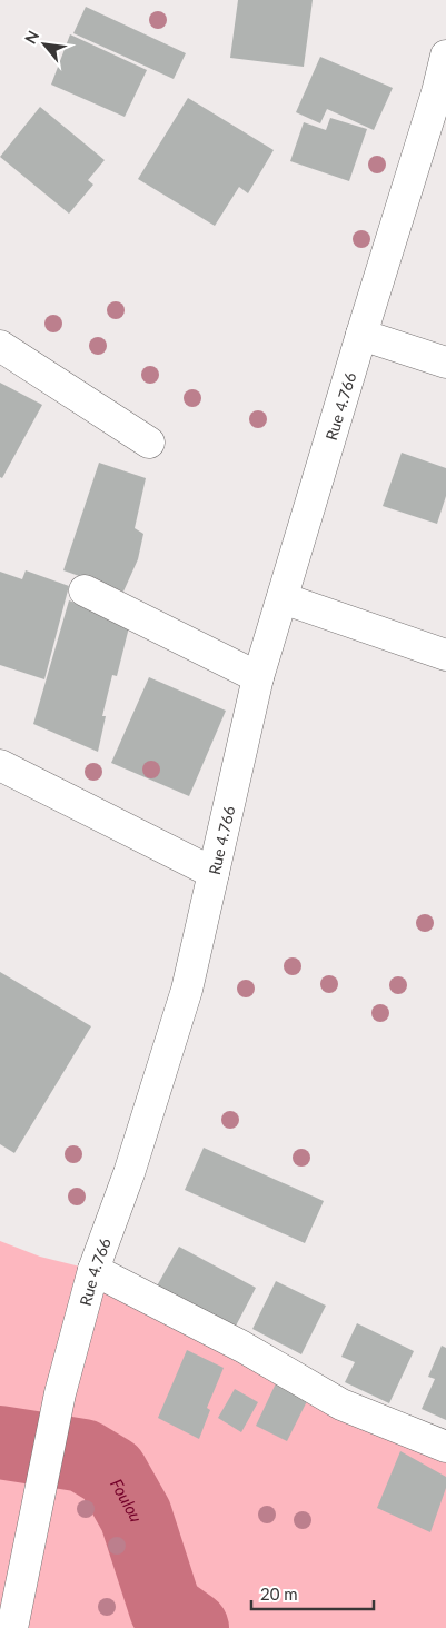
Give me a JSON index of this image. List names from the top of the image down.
{
  "streets": {
    "street": ["Rue 4.766"]
  },
  "water": ["Foulou"],
  "scale_bar": "20 m",
  "north": "top left"
}
